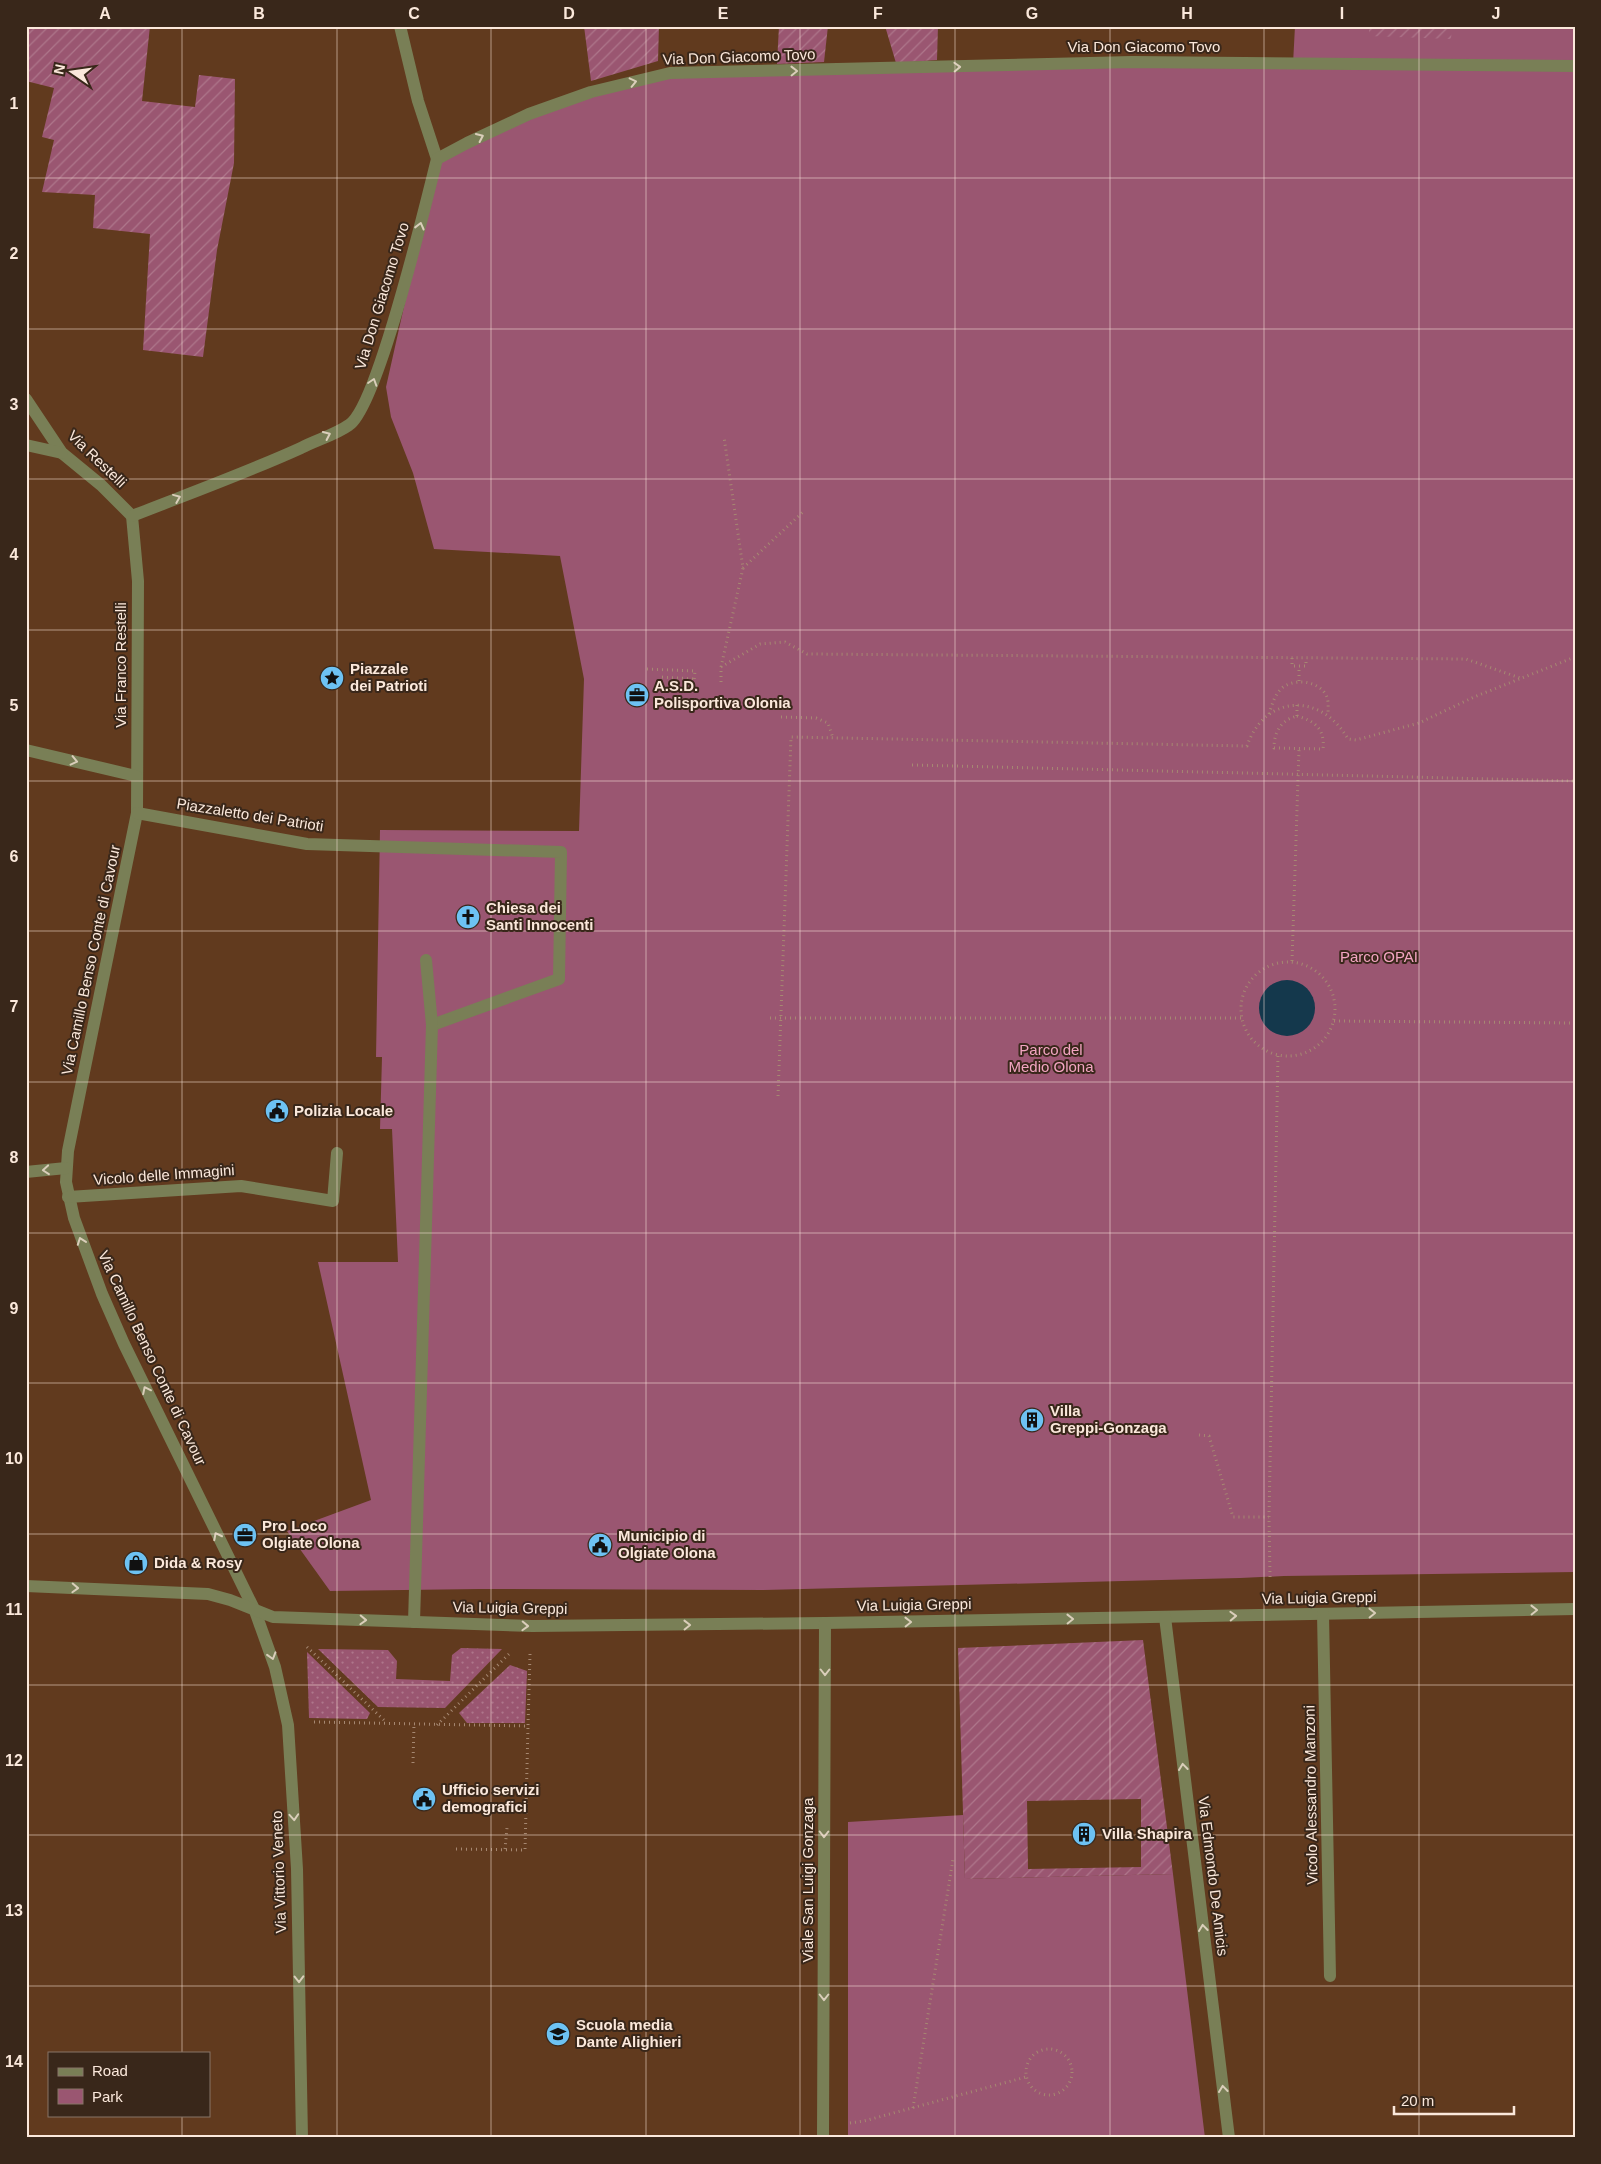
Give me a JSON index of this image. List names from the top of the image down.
{
  "streets": {
    "street": [
      "Via Don Giacomo Tovo",
      "Via Restelli",
      "Via Franco Restelli",
      "Piazzaletto dei Patrioti",
      "Via Camillo Benso Conte di Cavour",
      "Vicolo delle Immagini",
      "Via Luigia Greppi",
      "Vicolo Alessandro Manzoni",
      "Via Vittorio Veneto",
      "Via Edmondo De Amicis",
      "Viale San Luigi Gonzaga"
    ]
  },
  "crossings": [
    ["Via Don Giacomo Tovo", "Via Restelli"],
    ["Via Don Giacomo Tovo", "Via Franco Restelli"],
    ["Via Restelli", "Via Franco Restelli"],
    ["Via Franco Restelli", "Piazzaletto dei Patrioti"],
    ["Via Franco Restelli", "Via Camillo Benso Conte di Cavour"],
    ["Piazzaletto dei Patrioti", "Via Camillo Benso Conte di Cavour"],
    ["Via Camillo Benso Conte di Cavour", "Vicolo delle Immagini"],
    ["Via Camillo Benso Conte di Cavour", "Via Luigia Greppi"],
    ["Via Camillo Benso Conte di Cavour", "Via Vittorio Veneto"],
    ["Via Luigia Greppi", "Vicolo Alessandro Manzoni"],
    ["Via Luigia Greppi", "Via Vittorio Veneto"],
    ["Via Luigia Greppi", "Via Edmondo De Amicis"],
    ["Via Luigia Greppi", "Viale San Luigi Gonzaga"]
  ],
  "one_way": [
    "Via Don Giacomo Tovo",
    "Via Camillo Benso Conte di Cavour",
    "Via Luigia Greppi",
    "Via Vittorio Veneto",
    "Via Edmondo De Amicis",
    "Viale San Luigi Gonzaga"
  ],
  "parks": ["Parco OPAI", "Parco del Medio Olona"],
  "places": {
    "place": ["Piazzale dei Patrioti"],
    "office": ["A.S.D. Polisportiva Olonia", "Pro Loco Olgiate Olona"],
    "church": ["Chiesa dei Santi Innocenti"],
    "public building": ["Polizia Locale", "Municipio di Olgiate Olona", "Ufficio servizi demografici"],
    "building": ["Villa Greppi-Gonzaga", "Villa Shapira"],
    "shop": ["Dida & Rosy"],
    "school or university": ["Scuola media Dante Alighieri"]
  },
  "legend": ["Road", "Park"],
  "scale_bar": "20 m",
  "north": "left",
  "grid": {
    "columns": [
      "A",
      "B",
      "C",
      "D",
      "E",
      "F",
      "G",
      "H",
      "I",
      "J"
    ],
    "rows": [
      "1",
      "2",
      "3",
      "4",
      "5",
      "6",
      "7",
      "8",
      "9",
      "10",
      "11",
      "12",
      "13",
      "14"
    ]
  }
}
